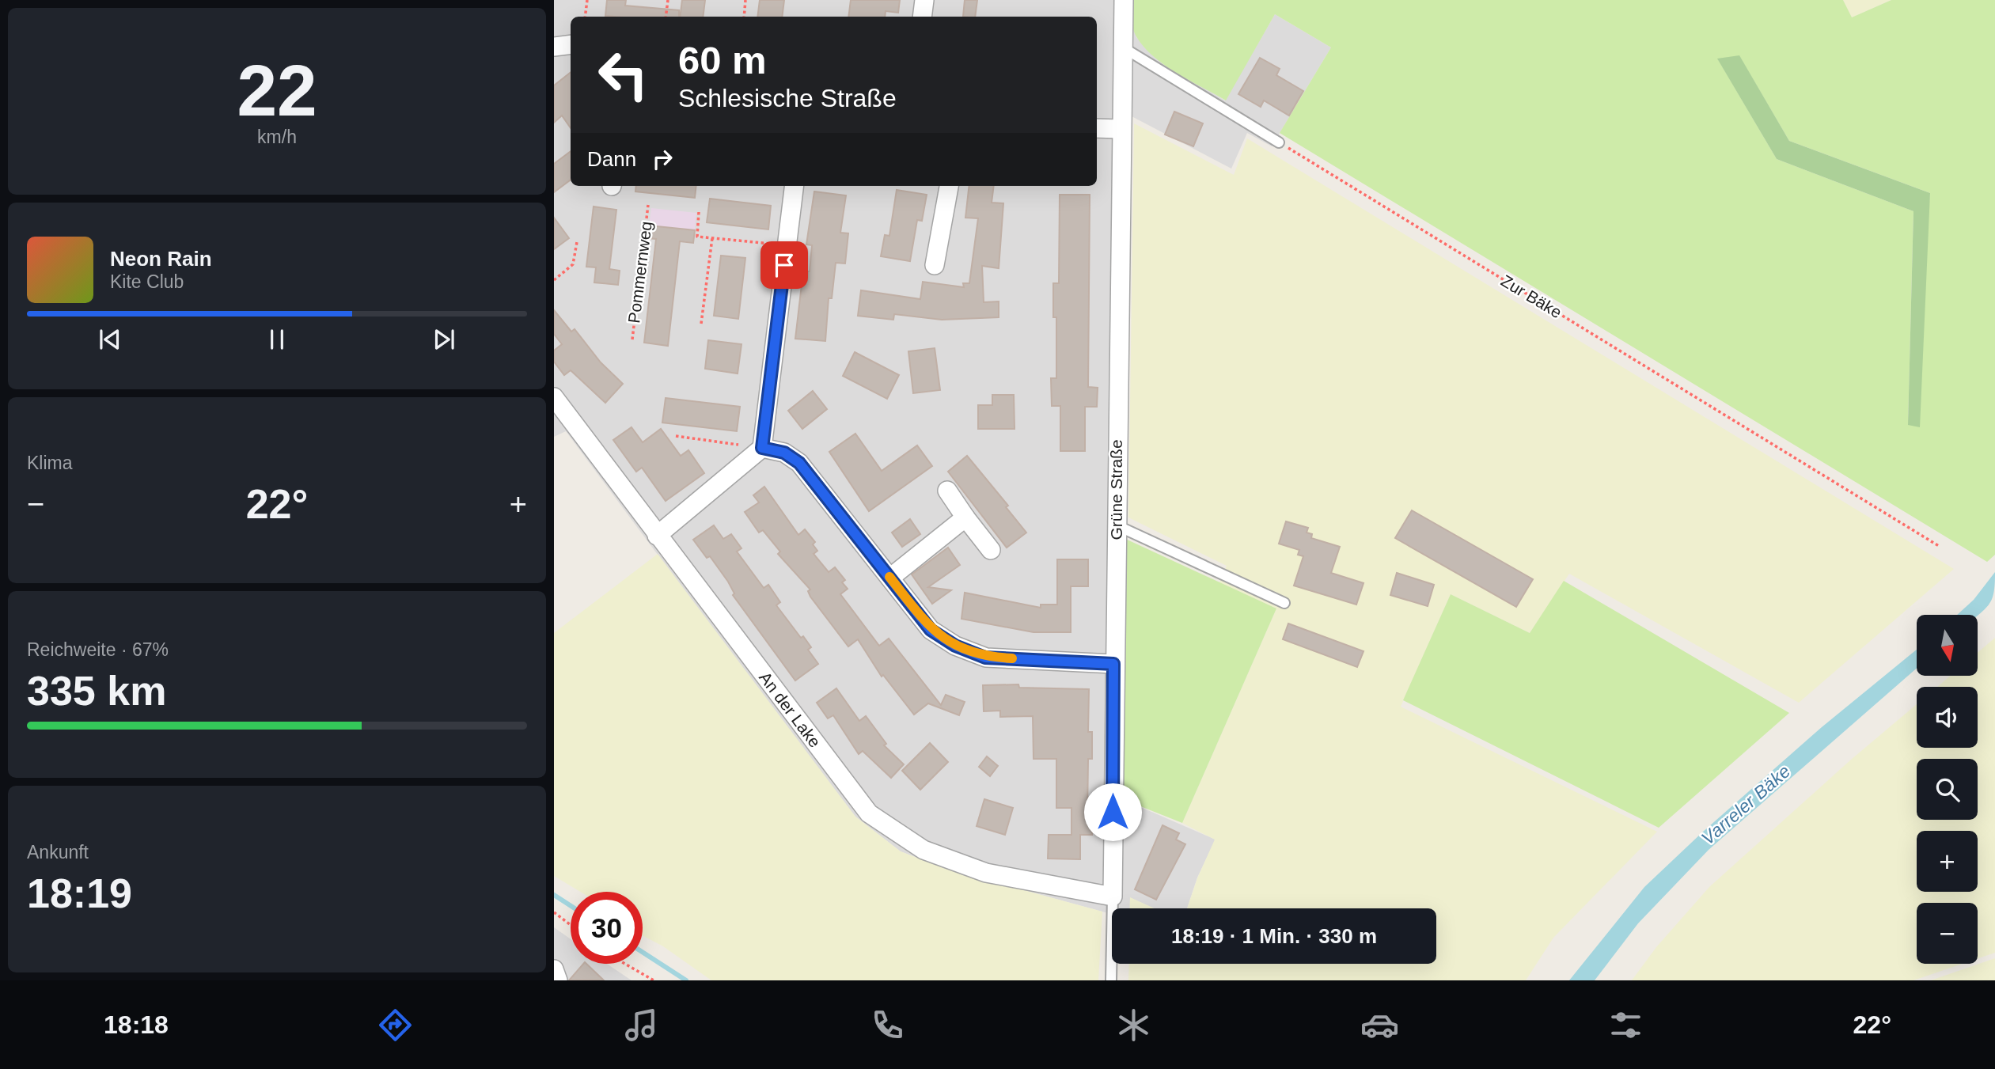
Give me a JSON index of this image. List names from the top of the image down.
{
  "streets": {
    "street": ["Grüne Straße", "An der Lake"],
    "path": ["Pommernweg", "Zur Bäke"]
  },
  "crossings": [
    ["Grüne Straße", "An der Lake"]
  ],
  "water": ["Varreler Bäke"],
  "north": "bottom",
  "page": {
    "tile": [
      ["22", "km/h"],
      "Klima",
      ["Reichweite · 67%", "335 km"],
      ["Ankunft", "18:19"]
    ],
    "turn": ["60 m", "Schlesische Straße"],
    "then": "Dann",
    "song": ["Neon Rain", "Kite Club"],
    "heat": ["−", "22°", "+"],
    "map_buttons": ["+", "−"],
    "limit": "30",
    "trip": "18:19 · 1 Min. · 330 m",
    "tabs": ["18:18", "22°"]
  }
}
